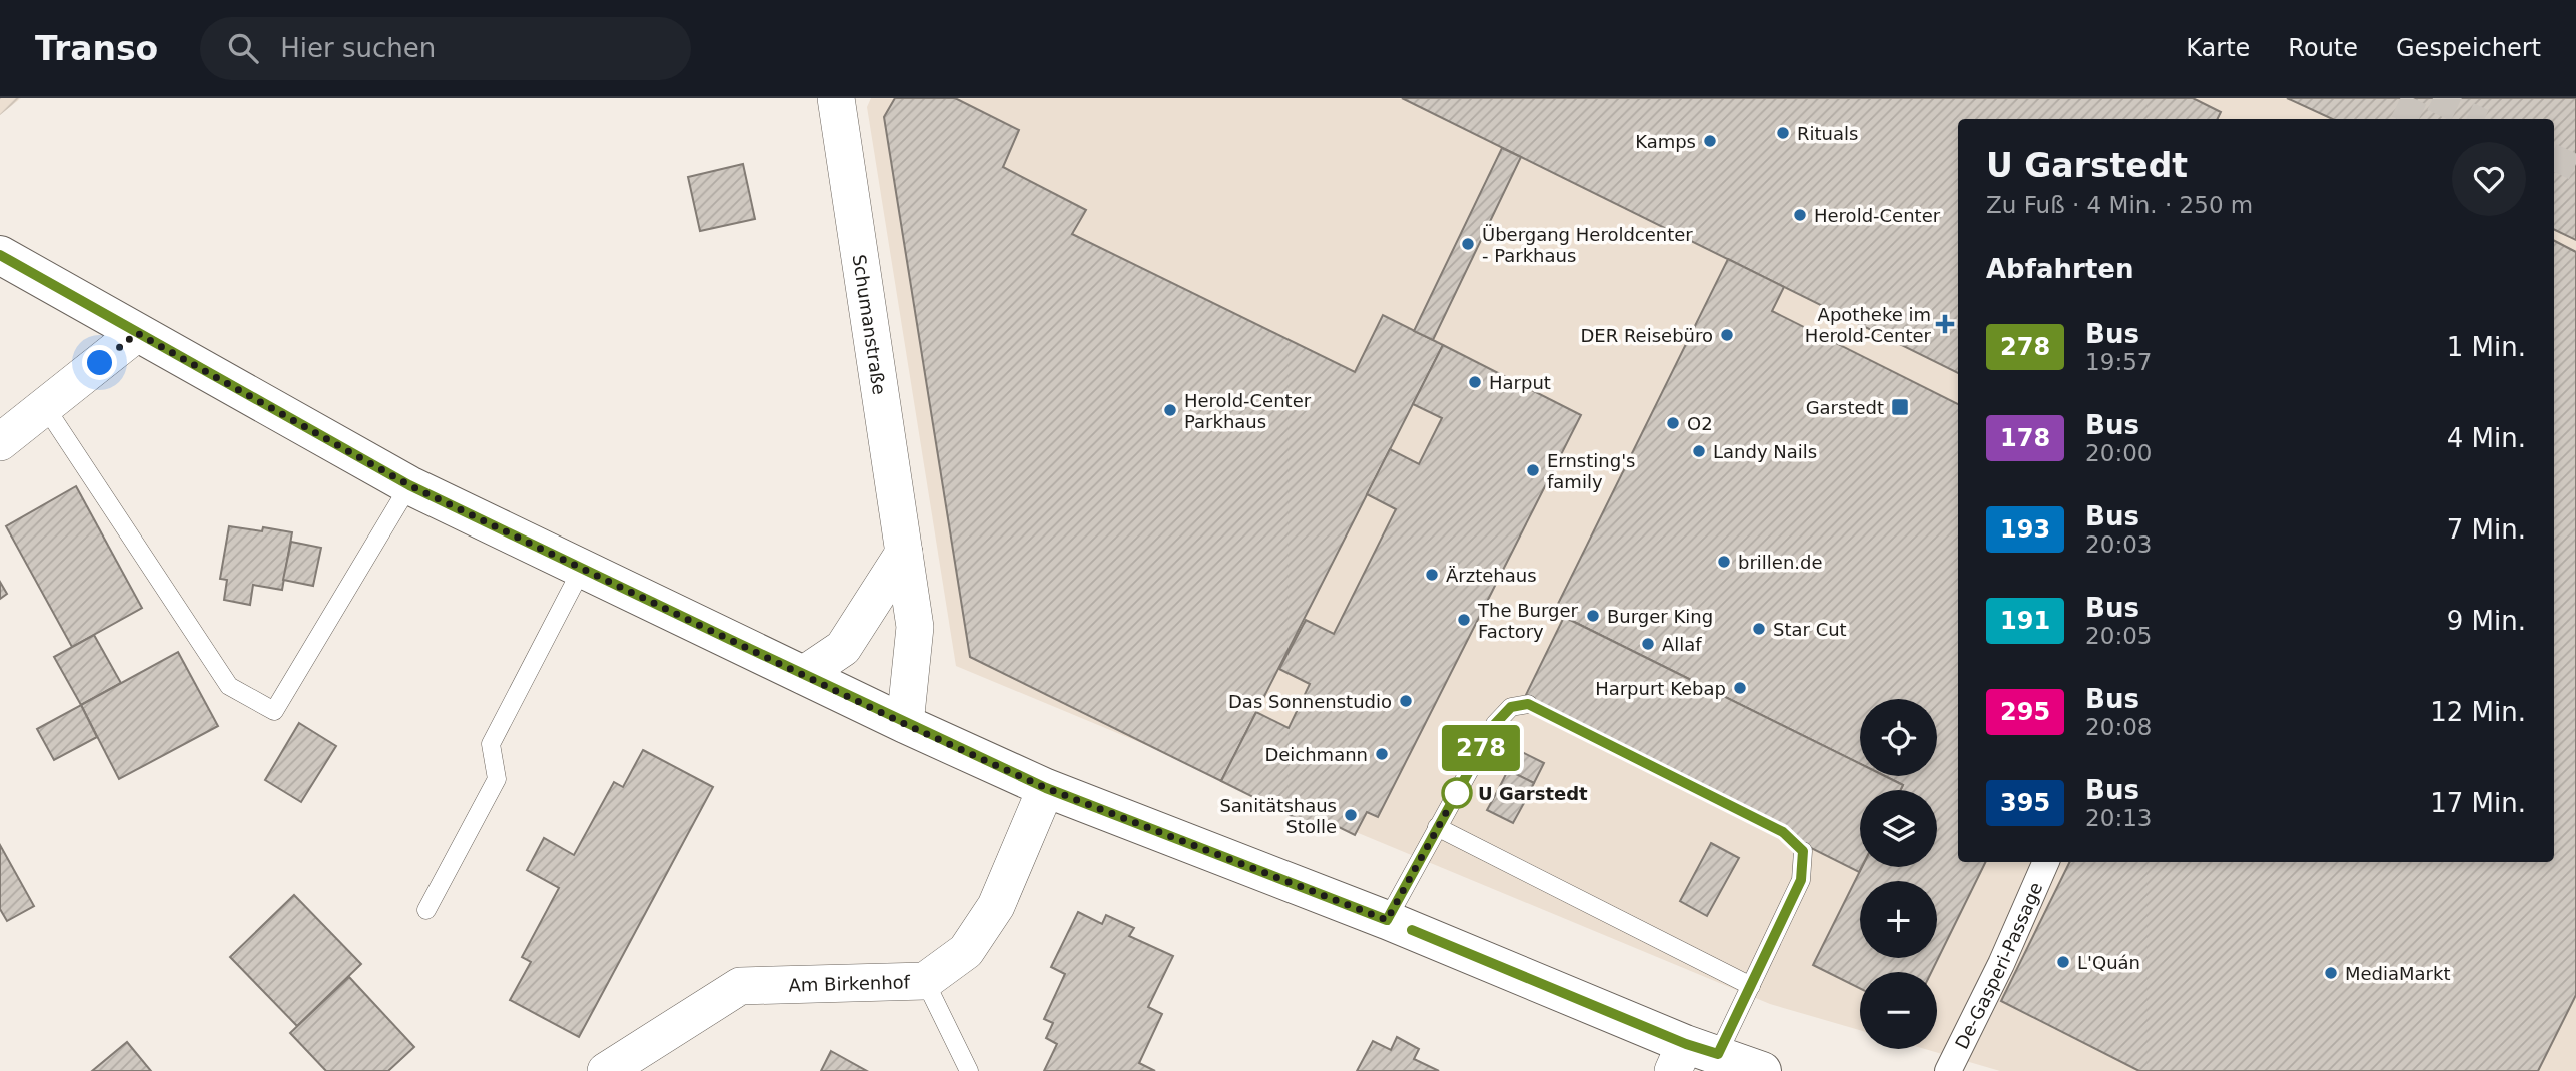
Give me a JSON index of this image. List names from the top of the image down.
{
  "streets": {
    "street": ["Schumanstraße", "De-Gasperi-Passage", "Am Birkenhof"]
  },
  "places": {
    "other": [
      "Rituals",
      "Kamps",
      "Herold-Center",
      "Übergang Heroldcenter - Parkhaus",
      "DER Reisebüro",
      "Harput",
      "Herold-Center Parkhaus",
      "O2",
      "Landy Nails",
      "Ernsting's family",
      "brillen.de",
      "Ärztehaus",
      "Burger King",
      "The Burger Factory",
      "Star Cut",
      "Allaf",
      "Harpurt Kebap",
      "Das Sonnenstudio",
      "Deichmann",
      "U Garstedt",
      "Sanitätshaus Stolle",
      "L'Quán",
      "MediaMarkt"
    ],
    "health": ["Apotheke im Herold-Center"],
    "transit": ["Garstedt"]
  },
  "lines": ["bus line 278"],
  "page": {
    "header": "Transo",
    "search": "Hier suchen",
    "nav": ["Karte", "Route", "Gespeichert"],
    "on_map": "278",
    "heading": [
      ["U Garstedt", "Zu Fuß · 4 Min. · 250 m"],
      "Abfahrten"
    ],
    "list": [
      {
        "mark": "278",
        "name": "Bus",
        "note": "19:57",
        "value": "1 Min."
      },
      {
        "mark": "178",
        "name": "Bus",
        "note": "20:00",
        "value": "4 Min."
      },
      {
        "mark": "193",
        "name": "Bus",
        "note": "20:03",
        "value": "7 Min."
      },
      {
        "mark": "191",
        "name": "Bus",
        "note": "20:05",
        "value": "9 Min."
      },
      {
        "mark": "295",
        "name": "Bus",
        "note": "20:08",
        "value": "12 Min."
      },
      {
        "mark": "395",
        "name": "Bus",
        "note": "20:13",
        "value": "17 Min."
      }
    ],
    "map_buttons": ["+", "−"]
  }
}
